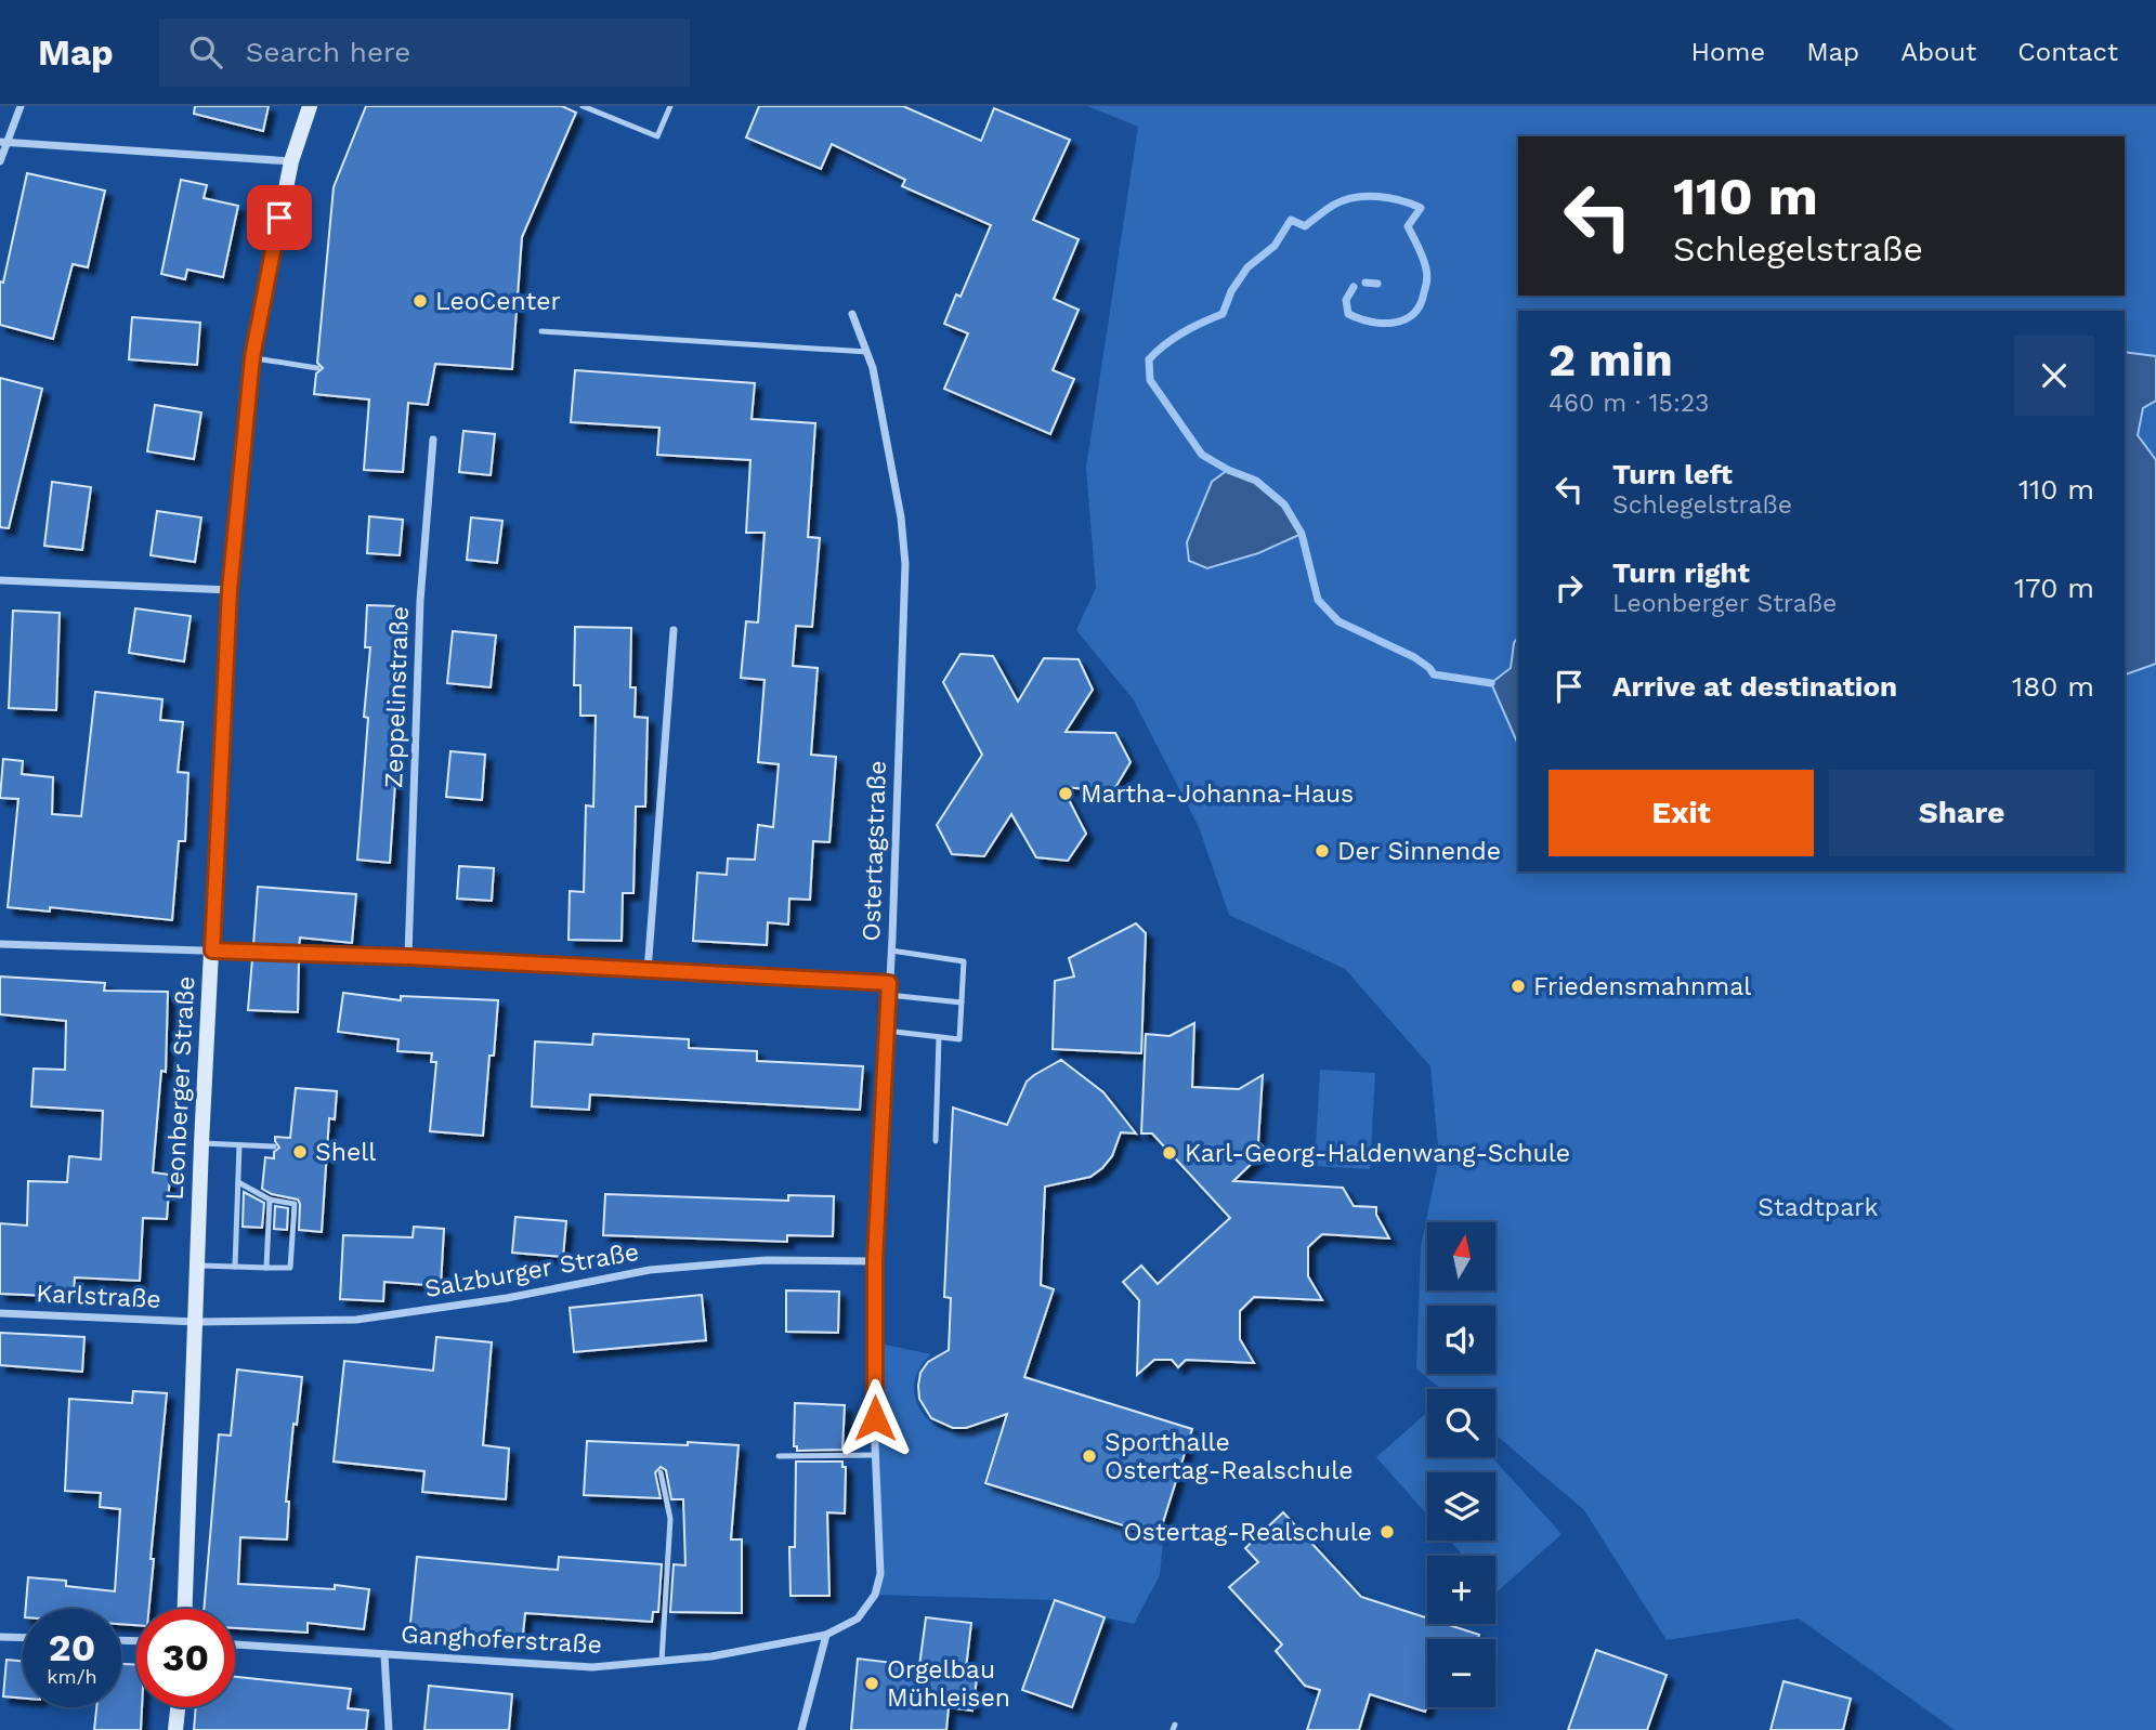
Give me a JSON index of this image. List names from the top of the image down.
{
  "streets": {
    "street": [
      "Zeppelinstraße",
      "Ostertagstraße",
      "Leonberger Straße",
      "Salzburger Straße",
      "Karlstraße",
      "Ganghoferstraße"
    ]
  },
  "crossings": [
    ["Ostertagstraße", "Salzburger Straße"],
    ["Ostertagstraße", "Ganghoferstraße"],
    ["Leonberger Straße", "Salzburger Straße"],
    ["Leonberger Straße", "Karlstraße"],
    ["Salzburger Straße", "Karlstraße"]
  ],
  "parks": ["Stadtpark"],
  "places": [
    "LeoCenter",
    "Martha-Johanna-Haus",
    "Der Sinnende",
    "Friedensmahnmal",
    "Shell",
    "Karl-Georg-Haldenwang-Schule",
    "Sporthalle Ostertag-Realschule",
    "Ostertag-Realschule",
    "Orgelbau Mühleisen"
  ],
  "north": "top",
  "page": {
    "header": "Map",
    "search": "Search here",
    "nav": [
      "Home",
      "Map",
      "About",
      "Contact"
    ],
    "turn": ["110 m", "Schlegelstraße"],
    "heading": ["2 min", "460 m · 15:23"],
    "list": [
      {
        "name": "Turn left",
        "note": "Schlegelstraße",
        "value": "110 m"
      },
      {
        "name": "Turn right",
        "note": "Leonberger Straße",
        "value": "170 m"
      },
      {
        "name": "Arrive at destination",
        "value": "180 m"
      }
    ],
    "buttons": ["Exit", "Share"],
    "map_buttons": ["+", "−"],
    "speed": "20 km/h",
    "limit": "30"
  }
}
